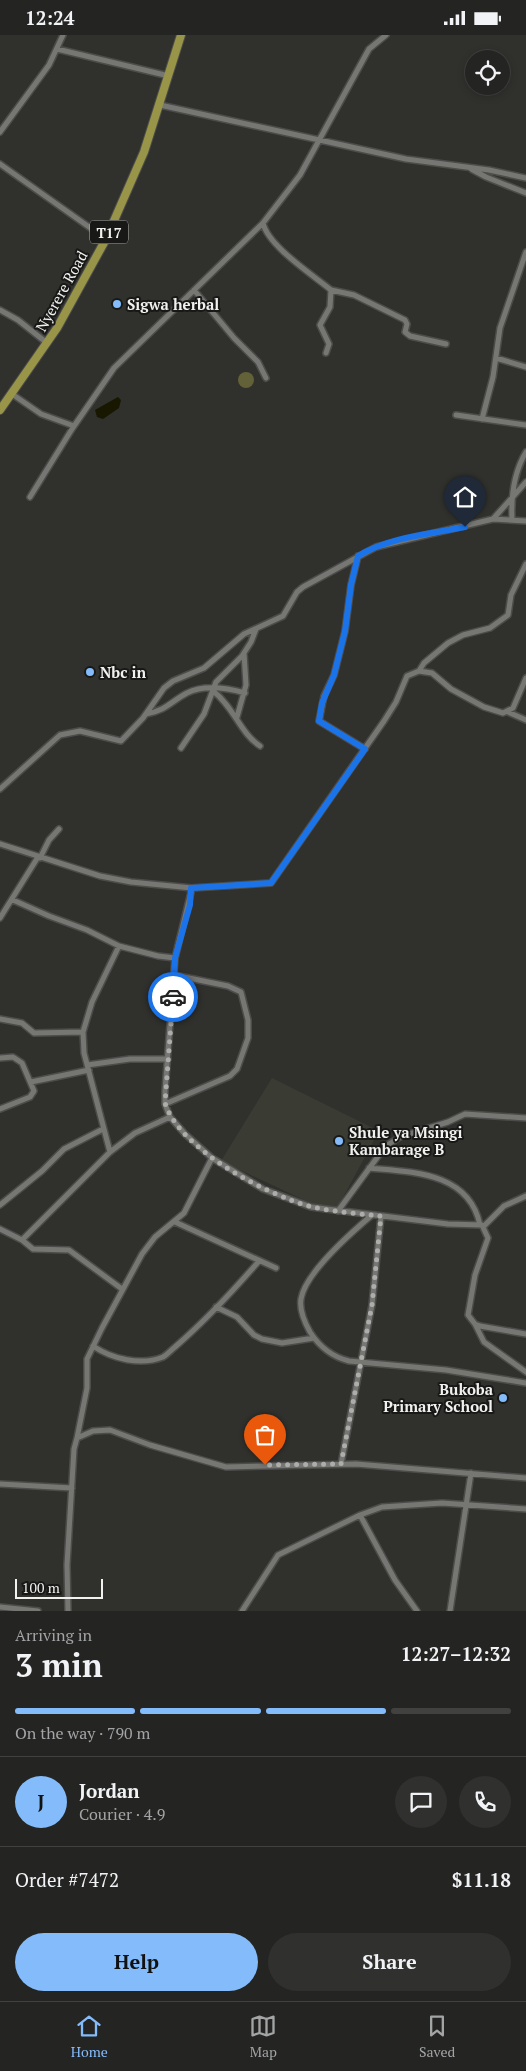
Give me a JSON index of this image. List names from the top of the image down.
{
  "streets": {
    "main road": ["T17", "Nyerere Road"]
  },
  "places": [
    "Sigwa herbal",
    "Nbc in",
    "Shule ya Msingi Kambarage B",
    "Bukoba Primary School"
  ],
  "scale_bar": "100 m",
  "page": {
    "status": "12:24",
    "scale": "100 m",
    "heading": ["3 min", "Arriving in", "12:27–12:32"],
    "panel": [
      "Jordan",
      "Courier · 4.9",
      "Order #7472",
      "$11.18"
    ],
    "bar": "On the way · 790 m",
    "round": "J",
    "buttons": ["Help", "Share"],
    "tabs": ["Home", "Map", "Saved"]
  }
}
